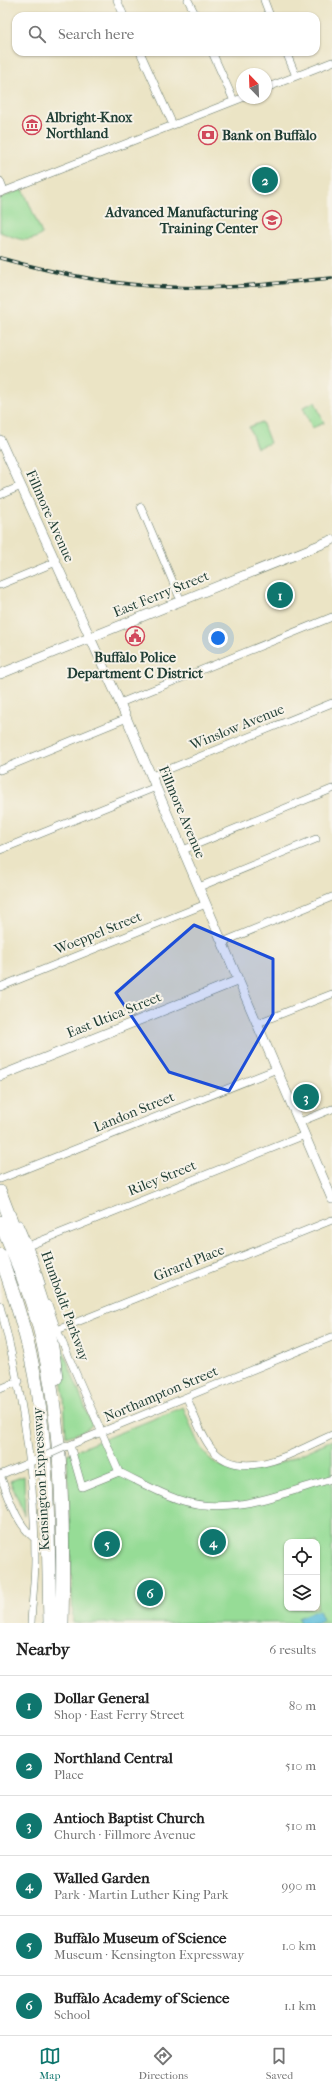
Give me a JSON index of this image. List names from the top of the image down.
{
  "streets": {
    "highway": ["Kensington Expressway"],
    "street": [
      "Fillmore Avenue",
      "East Ferry Street",
      "Winslow Avenue",
      "Woeppel Street",
      "East Utica Street",
      "Landon Street",
      "Riley Street",
      "Girard Place",
      "Humboldt Parkway",
      "Northampton Street"
    ]
  },
  "crossings": [
    ["Fillmore Avenue", "East Ferry Street"],
    ["Fillmore Avenue", "Winslow Avenue"],
    ["Fillmore Avenue", "Woeppel Street"],
    ["Fillmore Avenue", "East Utica Street"],
    ["Fillmore Avenue", "Landon Street"],
    ["Fillmore Avenue", "Riley Street"],
    ["Riley Street", "Humboldt Parkway"],
    ["Girard Place", "Humboldt Parkway"],
    ["Humboldt Parkway", "Northampton Street"]
  ],
  "places": {
    "museum": ["Albright-Knox Northland"],
    "bank": ["Bank on Buffalo"],
    "school or university": ["Advanced Manufacturing Training Center"],
    "public building": ["Buffalo Police Department C District"]
  },
  "north": "top left",
  "page": {
    "search": "Search here",
    "pins": [
      "2",
      "1",
      "3",
      "4",
      "5",
      "6"
    ],
    "heading": ["Nearby", "6 results"],
    "list": [
      {
        "mark": "1",
        "name": "Dollar General",
        "note": "Shop · East Ferry Street",
        "value": "80 m"
      },
      {
        "mark": "2",
        "name": "Northland Central",
        "note": "Place",
        "value": "510 m"
      },
      {
        "mark": "3",
        "name": "Antioch Baptist Church",
        "note": "Church · Fillmore Avenue",
        "value": "510 m"
      },
      {
        "mark": "4",
        "name": "Walled Garden",
        "note": "Park · Martin Luther King Park",
        "value": "990 m"
      },
      {
        "mark": "5",
        "name": "Buffalo Museum of Science",
        "note": "Museum · Kensington Expressway",
        "value": "1.0 km"
      },
      {
        "mark": "6",
        "name": "Buffalo Academy of Science",
        "note": "School",
        "value": "1.1 km"
      }
    ],
    "nav": ["Map", "Directions", "Saved"]
  }
}
